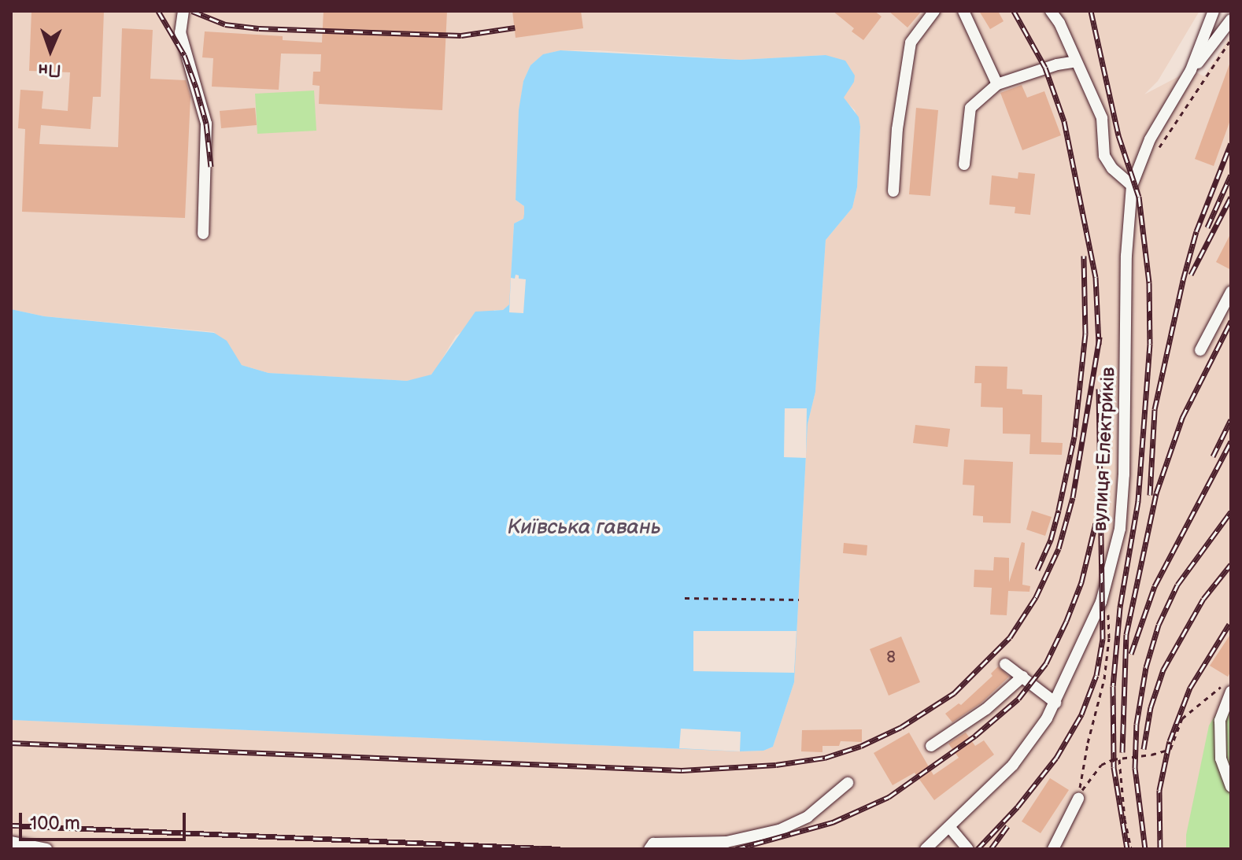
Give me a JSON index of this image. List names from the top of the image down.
{
  "streets": {
    "street": ["вулиця Електриків"]
  },
  "water": ["Київська гавань"],
  "house_numbers": ["8"],
  "scale_bar": "100 m",
  "north": "bottom"
}
